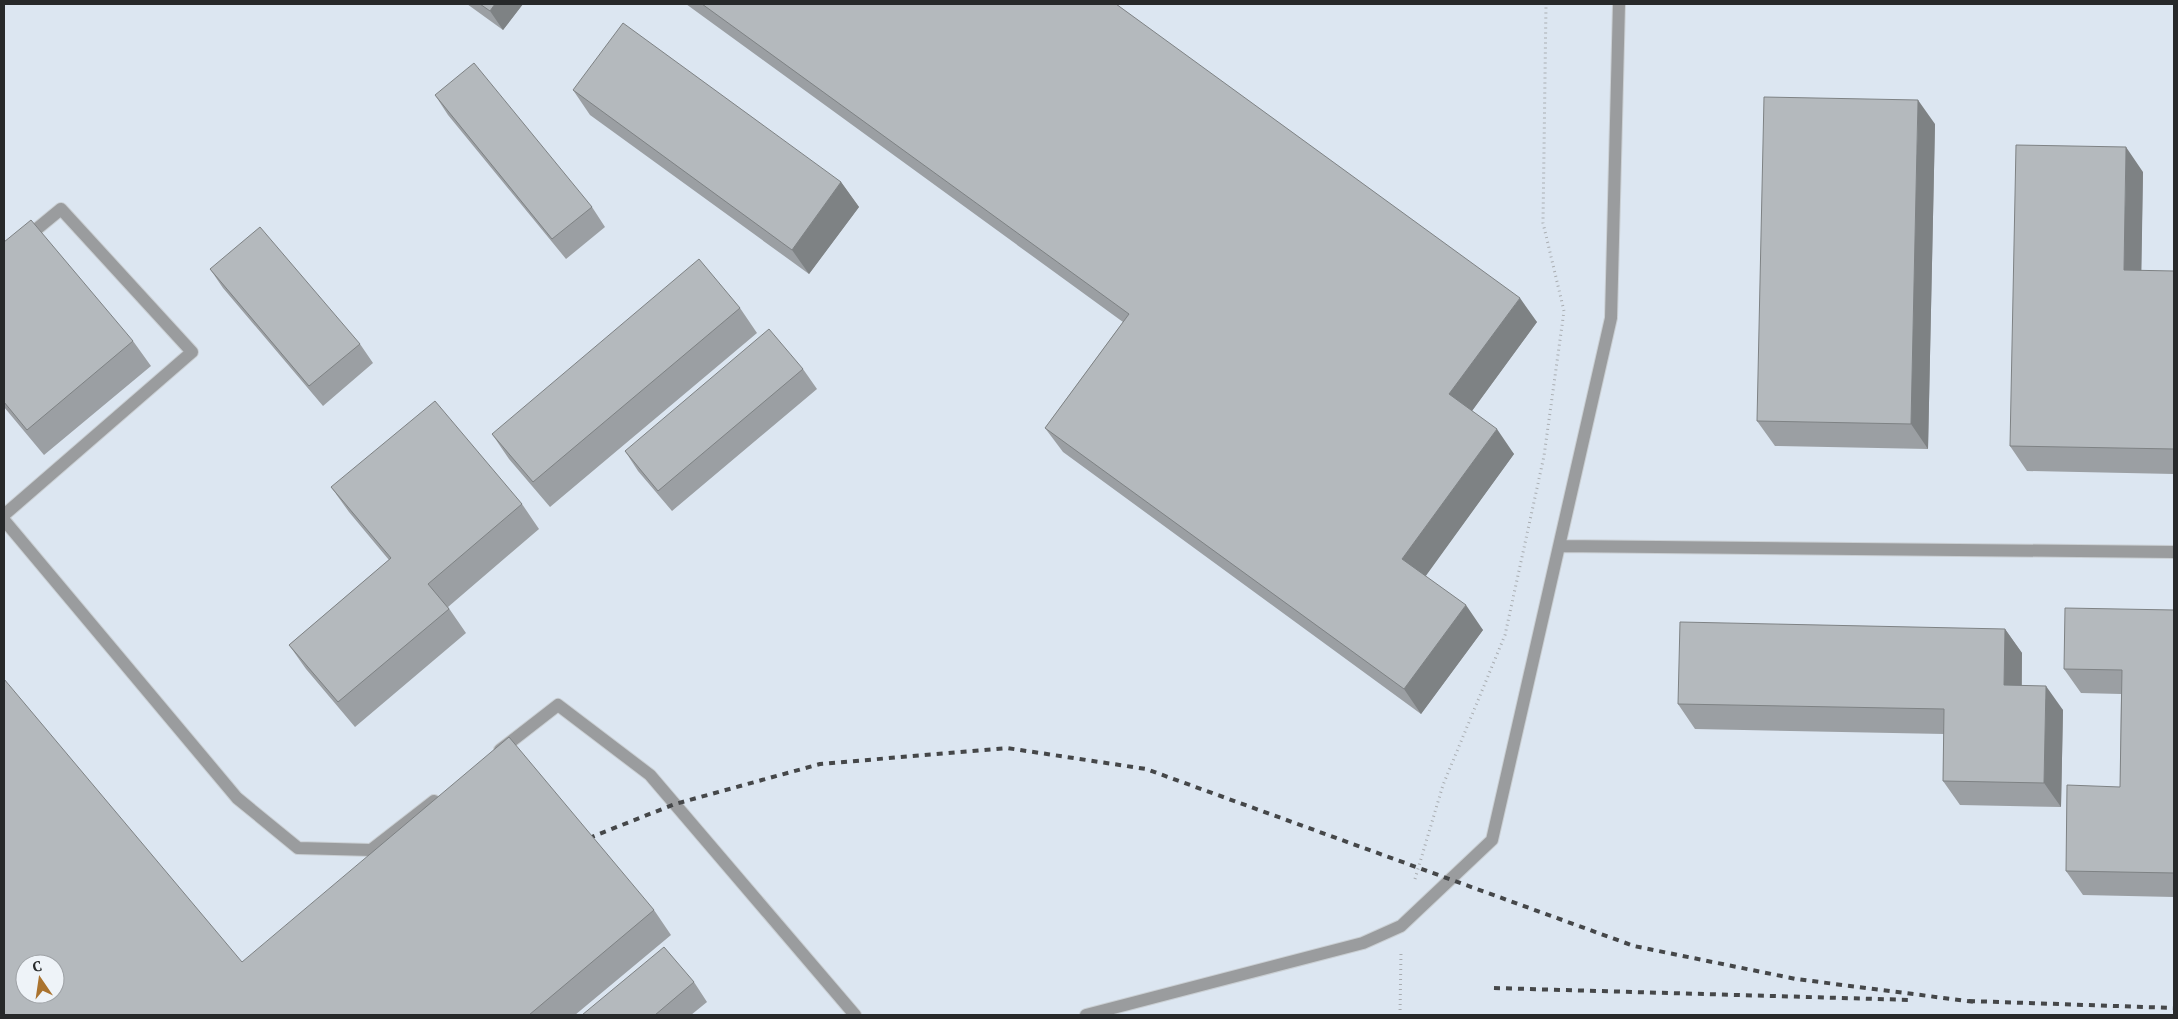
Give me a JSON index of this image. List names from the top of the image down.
{
  "north": "top"
}
